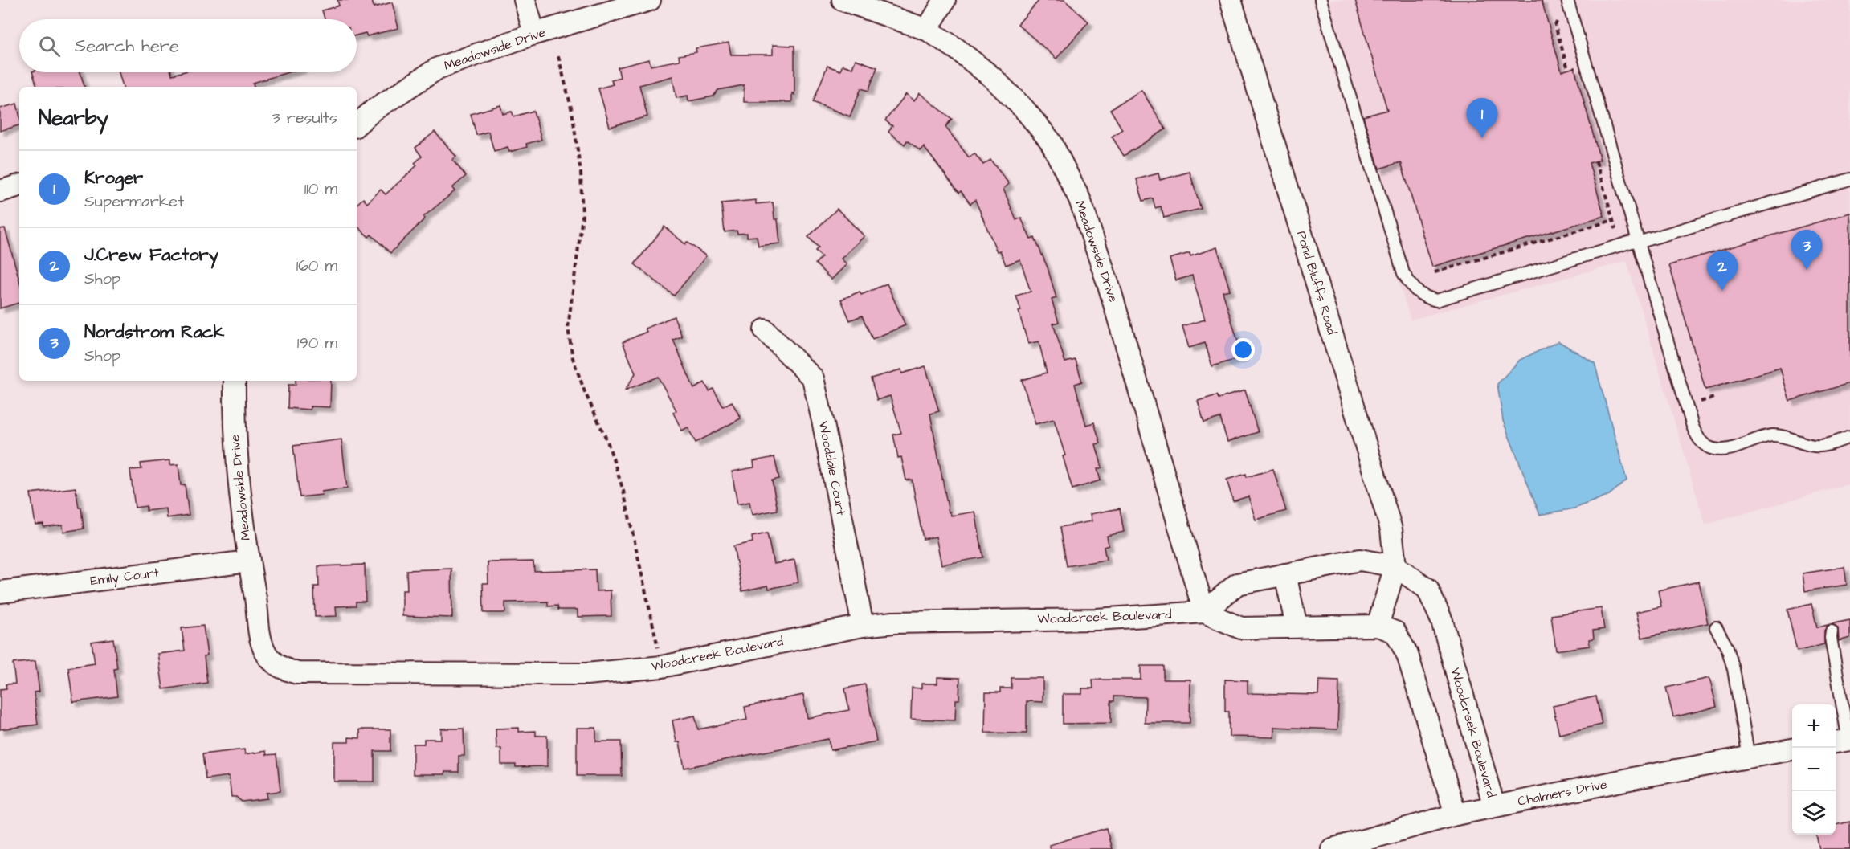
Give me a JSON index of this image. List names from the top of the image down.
{
  "streets": {
    "street": [
      "Meadowside Drive",
      "Pond Bluffs Road",
      "Wooddale Court",
      "Emily Court",
      "Woodcreek Boulevard",
      "Chalmers Drive"
    ]
  },
  "crossings": [
    ["Meadowside Drive", "Emily Court"],
    ["Meadowside Drive", "Woodcreek Boulevard"],
    ["Pond Bluffs Road", "Woodcreek Boulevard"],
    ["Wooddale Court", "Woodcreek Boulevard"],
    ["Woodcreek Boulevard", "Chalmers Drive"]
  ],
  "page": {
    "search": "Search here",
    "heading": ["Nearby", "3 results"],
    "pins": ["1", "3", "2"],
    "list": [
      {
        "mark": "1",
        "name": "Kroger",
        "note": "Supermarket",
        "value": "110 m"
      },
      {
        "mark": "2",
        "name": "J.Crew Factory",
        "note": "Shop",
        "value": "160 m"
      },
      {
        "mark": "3",
        "name": "Nordstrom Rack",
        "note": "Shop",
        "value": "190 m"
      }
    ],
    "map_buttons": ["+", "−"]
  }
}
